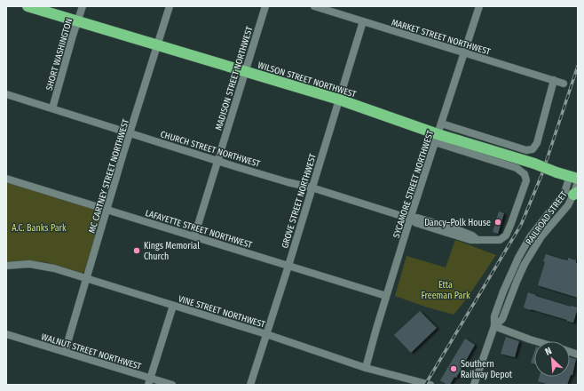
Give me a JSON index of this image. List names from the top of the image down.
{
  "streets": {
    "highway": ["WILSON STREET NORTHWEST"],
    "street": [
      "MARKET STREET NORTHWEST",
      "SHORT WASHINGTON",
      "MADISON STREET NORTHWEST",
      "CHURCH STREET NORTHWEST",
      "MC CARTNEY STREET NORTHWEST",
      "SYCAMORE STREET NORTHWEST",
      "GROVE STREET NORTHWEST",
      "RAILROAD STREET",
      "LAFAYETTE STREET NORTHWEST",
      "VINE STREET NORTHWEST",
      "WALNUT STREET NORTHWEST"
    ]
  },
  "crossings": [
    ["MARKET STREET NORTHWEST", "SYCAMORE STREET NORTHWEST"],
    ["MARKET STREET NORTHWEST", "GROVE STREET NORTHWEST"],
    ["SHORT WASHINGTON", "WILSON STREET NORTHWEST"],
    ["SHORT WASHINGTON", "CHURCH STREET NORTHWEST"],
    ["MADISON STREET NORTHWEST", "WILSON STREET NORTHWEST"],
    ["MADISON STREET NORTHWEST", "CHURCH STREET NORTHWEST"],
    ["MADISON STREET NORTHWEST", "LAFAYETTE STREET NORTHWEST"],
    ["WILSON STREET NORTHWEST", "CHURCH STREET NORTHWEST"],
    ["WILSON STREET NORTHWEST", "MC CARTNEY STREET NORTHWEST"],
    ["WILSON STREET NORTHWEST", "SYCAMORE STREET NORTHWEST"],
    ["WILSON STREET NORTHWEST", "GROVE STREET NORTHWEST"],
    ["WILSON STREET NORTHWEST", "RAILROAD STREET"],
    ["CHURCH STREET NORTHWEST", "MC CARTNEY STREET NORTHWEST"],
    ["CHURCH STREET NORTHWEST", "SYCAMORE STREET NORTHWEST"],
    ["CHURCH STREET NORTHWEST", "GROVE STREET NORTHWEST"],
    ["MC CARTNEY STREET NORTHWEST", "LAFAYETTE STREET NORTHWEST"],
    ["MC CARTNEY STREET NORTHWEST", "VINE STREET NORTHWEST"],
    ["MC CARTNEY STREET NORTHWEST", "WALNUT STREET NORTHWEST"],
    ["SYCAMORE STREET NORTHWEST", "LAFAYETTE STREET NORTHWEST"],
    ["SYCAMORE STREET NORTHWEST", "VINE STREET NORTHWEST"],
    ["GROVE STREET NORTHWEST", "LAFAYETTE STREET NORTHWEST"],
    ["GROVE STREET NORTHWEST", "VINE STREET NORTHWEST"]
  ],
  "parks": ["A.C. Banks Park", "Etta Freeman Park"],
  "places": ["Dancy–Polk House", "Kings Memorial Church", "Southern Railway Depot"],
  "north": "top left"
}
